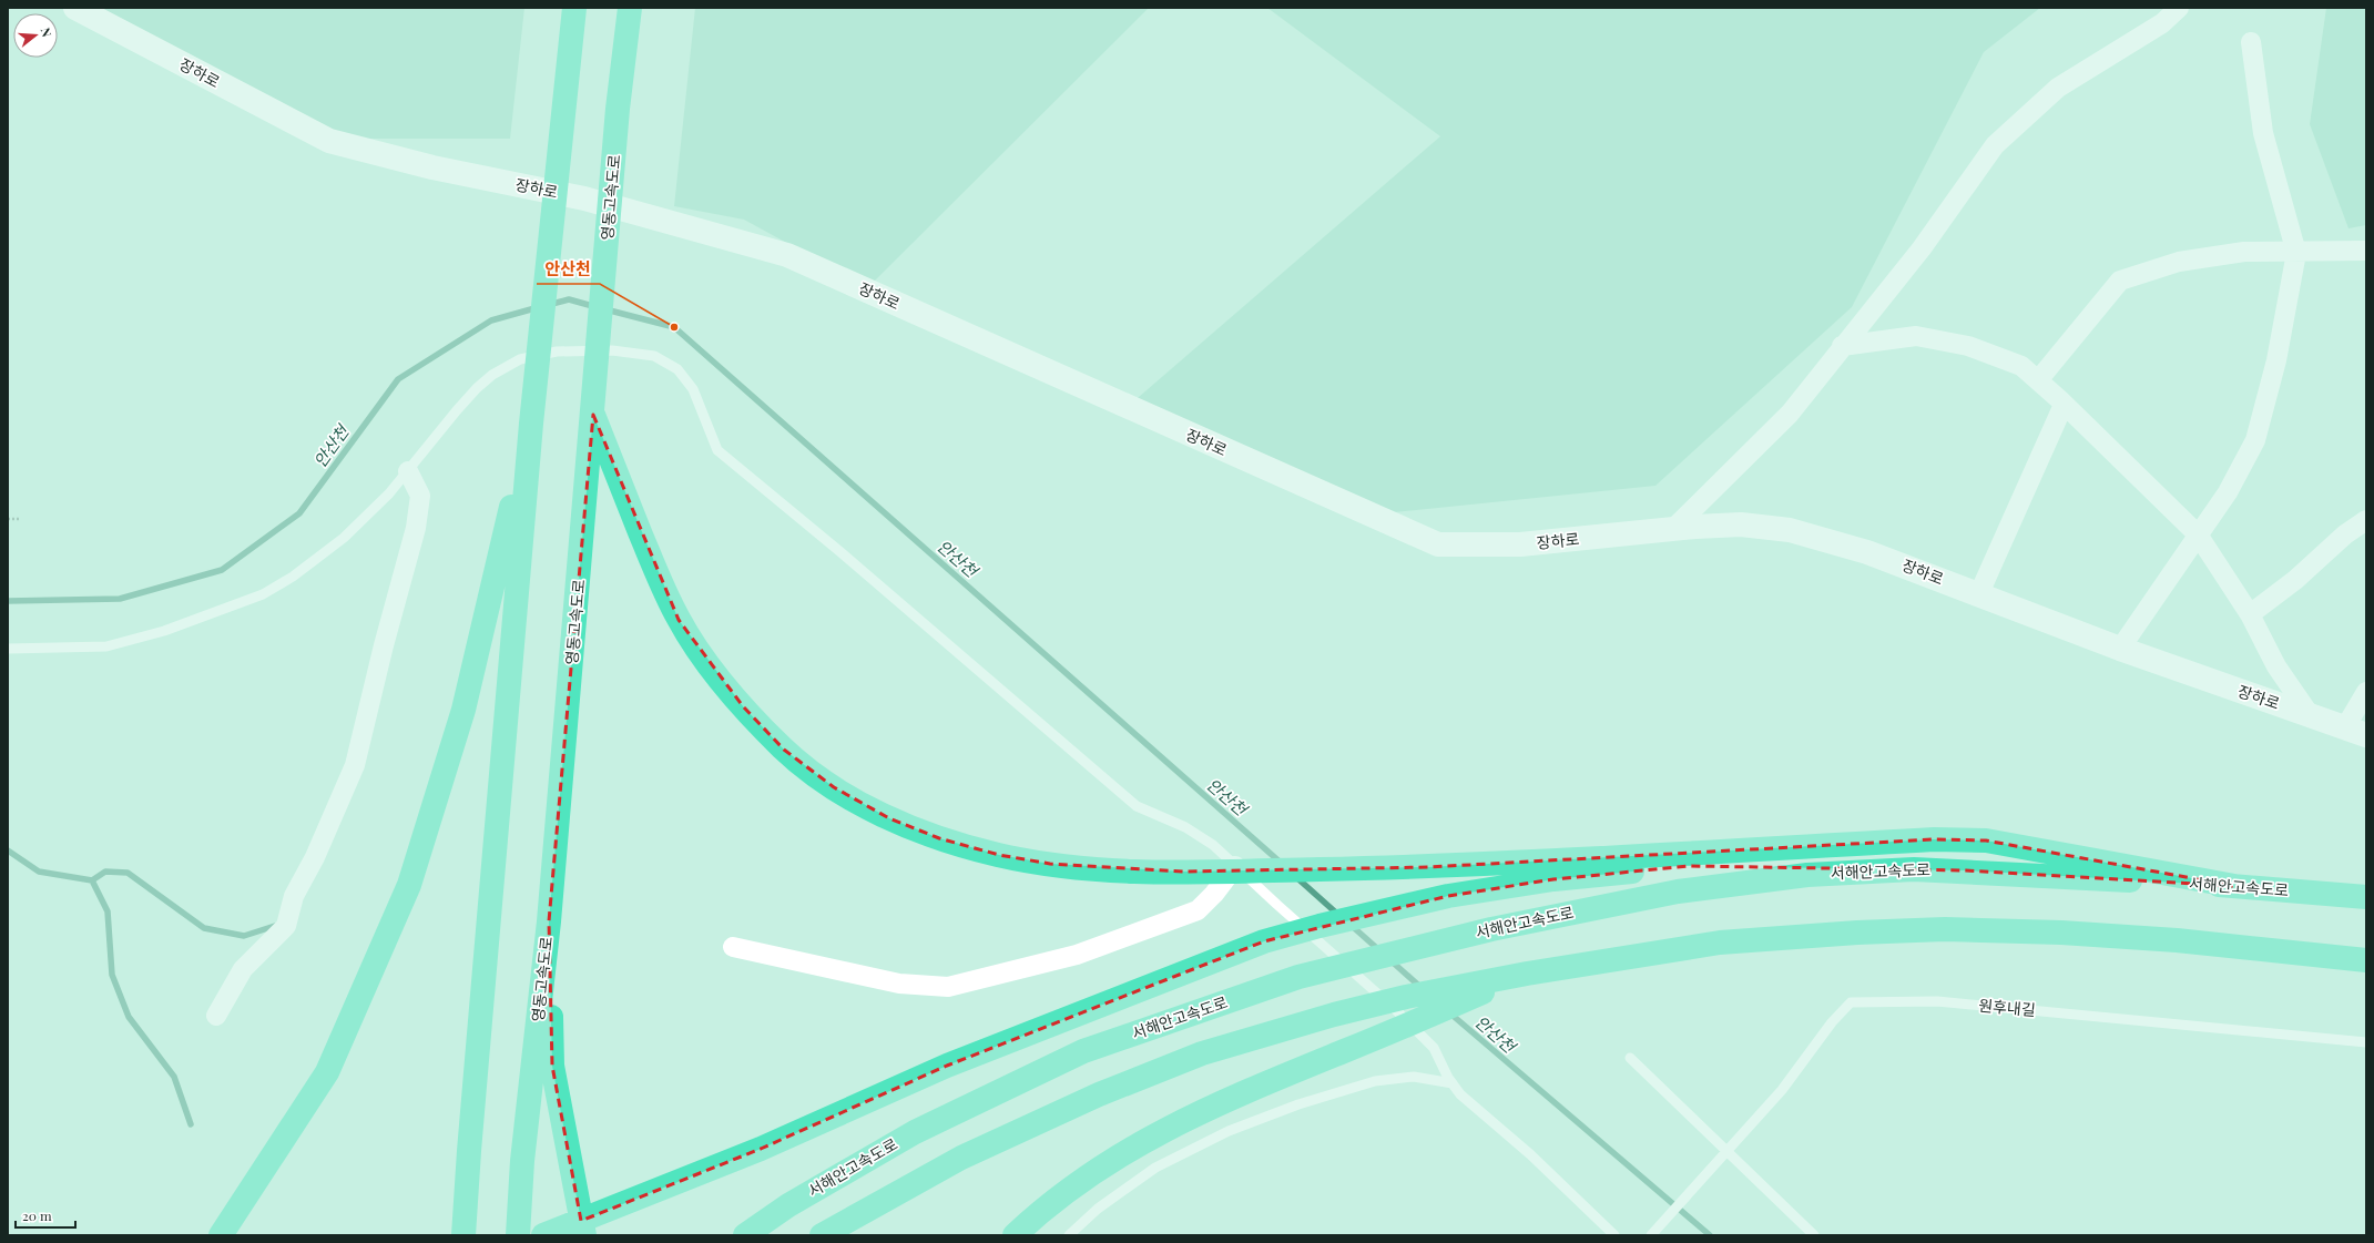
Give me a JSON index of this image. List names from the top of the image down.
{
  "streets": {
    "highway": ["영동고속도로", "서해안고속도로"],
    "street": ["장하로"],
    "lane": ["원후내길"]
  },
  "water": ["안산천"],
  "places": ["안산천"],
  "scale_bar": "20 m",
  "north": "right"
}
